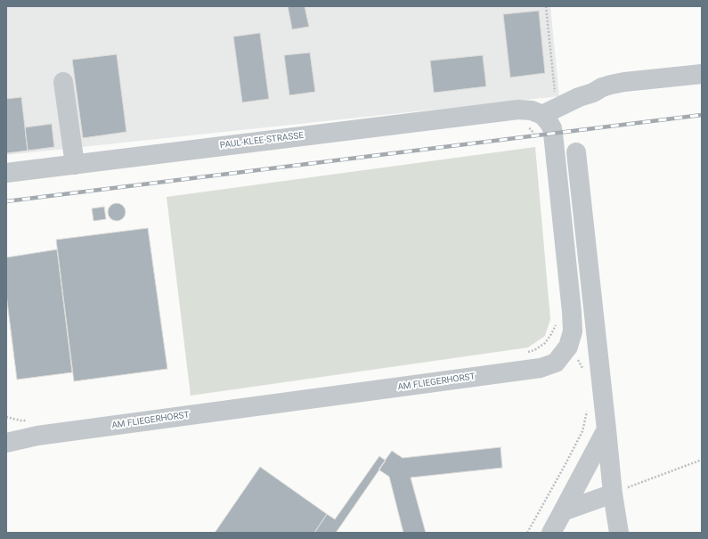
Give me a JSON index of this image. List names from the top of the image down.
{
  "streets": {
    "street": ["PAUL-KLEE-STRASSE", "AM FLIEGERHORST"]
  },
  "crossings": [
    ["PAUL-KLEE-STRASSE", "AM FLIEGERHORST"]
  ]
}
